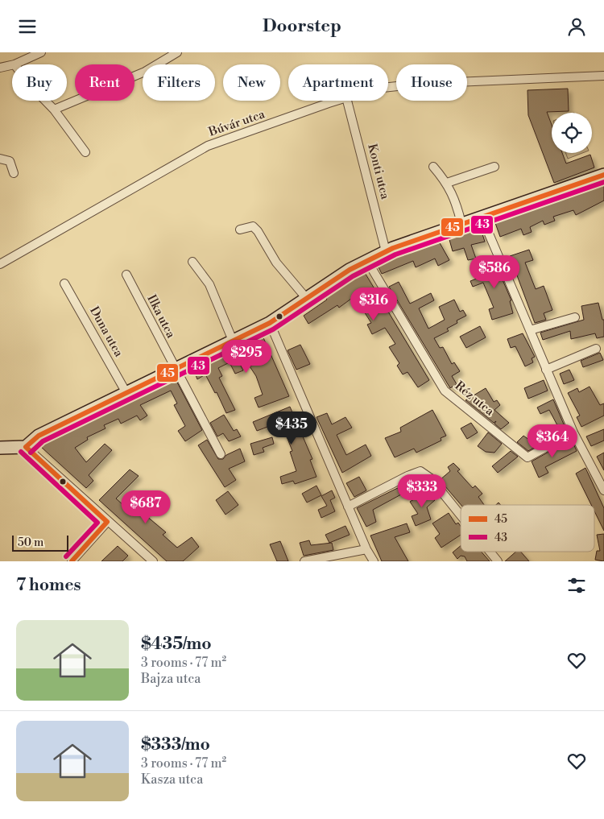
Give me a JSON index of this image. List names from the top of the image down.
{
  "streets": {
    "street": [
      "Búvár utca",
      "Konti utca",
      "Ilka utca",
      "Duna utca",
      "Réz utca"
    ]
  },
  "lines": ["transit line 45", "transit line 43"],
  "legend": ["45", "43"],
  "scale_bar": "50 m",
  "page": {
    "header": "Doorstep",
    "chip": [
      "Buy",
      "Rent",
      "Filters",
      "New",
      "Apartment",
      "House"
    ],
    "price": [
      "$586",
      "$316",
      "$295",
      "$435",
      "$364",
      "$333",
      "$687"
    ],
    "scale": "50 m",
    "heading": "7 homes",
    "list": [
      {
        "name": "$435/mo",
        "note": "3 rooms · 77 m² · Bajza utca"
      },
      {
        "name": "$333/mo",
        "note": "3 rooms · 77 m² · Kasza utca"
      }
    ]
  }
}
